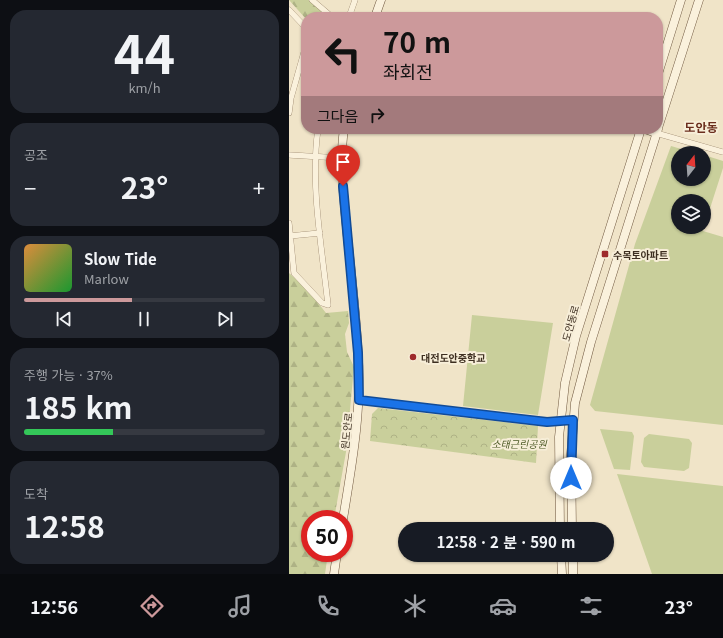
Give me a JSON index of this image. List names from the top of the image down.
{
  "streets": {
    "main road": ["도안동로", "원도안로"]
  },
  "districts": ["도안동"],
  "parks": ["소태근린공원"],
  "places": {
    "transit": ["수목토아파트"],
    "other": ["대전도안중학교"]
  },
  "north": "top",
  "page": {
    "tile": [
      ["44", "km/h"],
      "공조",
      ["주행 가능 · 37%", "185 km"],
      ["도착", "12:58"]
    ],
    "turn": ["70 m", "좌회전"],
    "then": "그다음",
    "heat": ["−", "23°", "+"],
    "song": ["Slow Tide", "Marlow"],
    "limit": "50",
    "trip": "12:58 · 2 분 · 590 m",
    "tabs": ["12:56", "23°"]
  }
}
